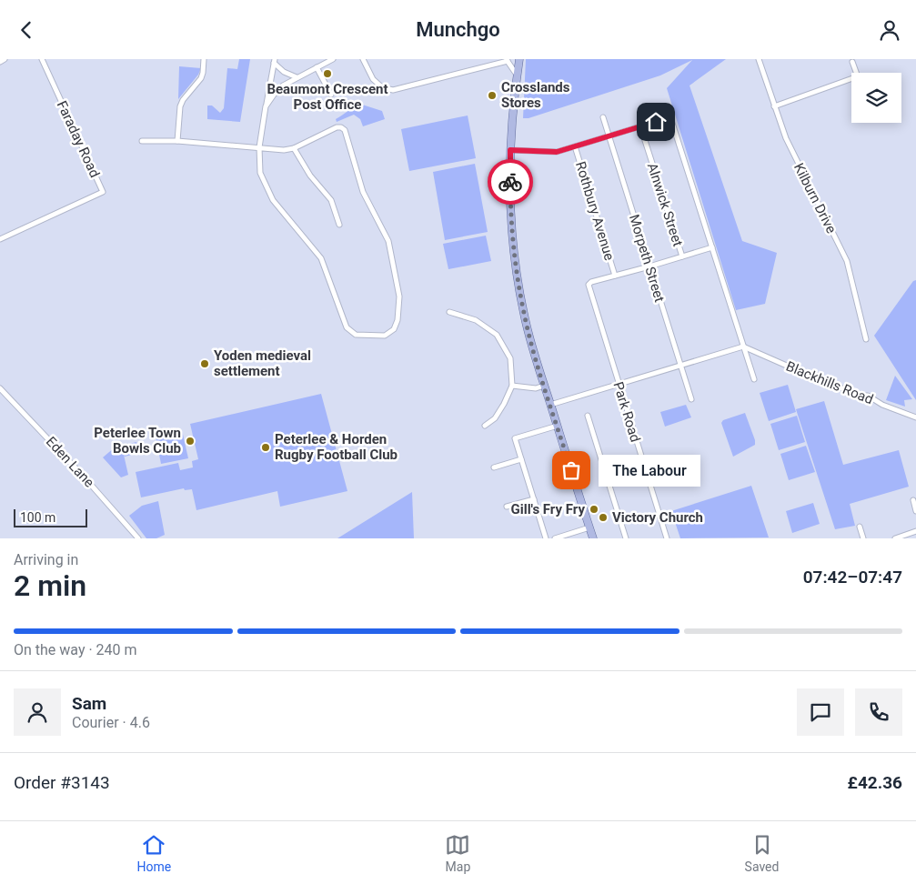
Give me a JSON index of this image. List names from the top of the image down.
{
  "streets": {
    "street": [
      "Faraday Road",
      "Kilburn Drive",
      "Alnwick Street",
      "Rothbury Avenue",
      "Morpeth Street",
      "Blackhills Road",
      "Park Road",
      "Eden Lane"
    ]
  },
  "crossings": [
    ["Rothbury Avenue", "Park Road"]
  ],
  "places": [
    "Beaumont Crescent Post Office",
    "Crosslands Stores",
    "Yoden medieval settlement",
    "Peterlee Town Bowls Club",
    "Peterlee & Horden Rugby Football Club",
    "The Labour",
    "Gill's Fry Fry",
    "Victory Church"
  ],
  "scale_bar": "100 m",
  "page": {
    "header": "Munchgo",
    "bubble": "The Labour",
    "scale": "100 m",
    "heading": ["2 min", "Arriving in", "07:42–07:47"],
    "panel": [
      "Sam",
      "Courier · 4.6",
      "Order #3143",
      "£42.36"
    ],
    "bar": "On the way · 240 m",
    "tabs": ["Home", "Map", "Saved"]
  }
}
